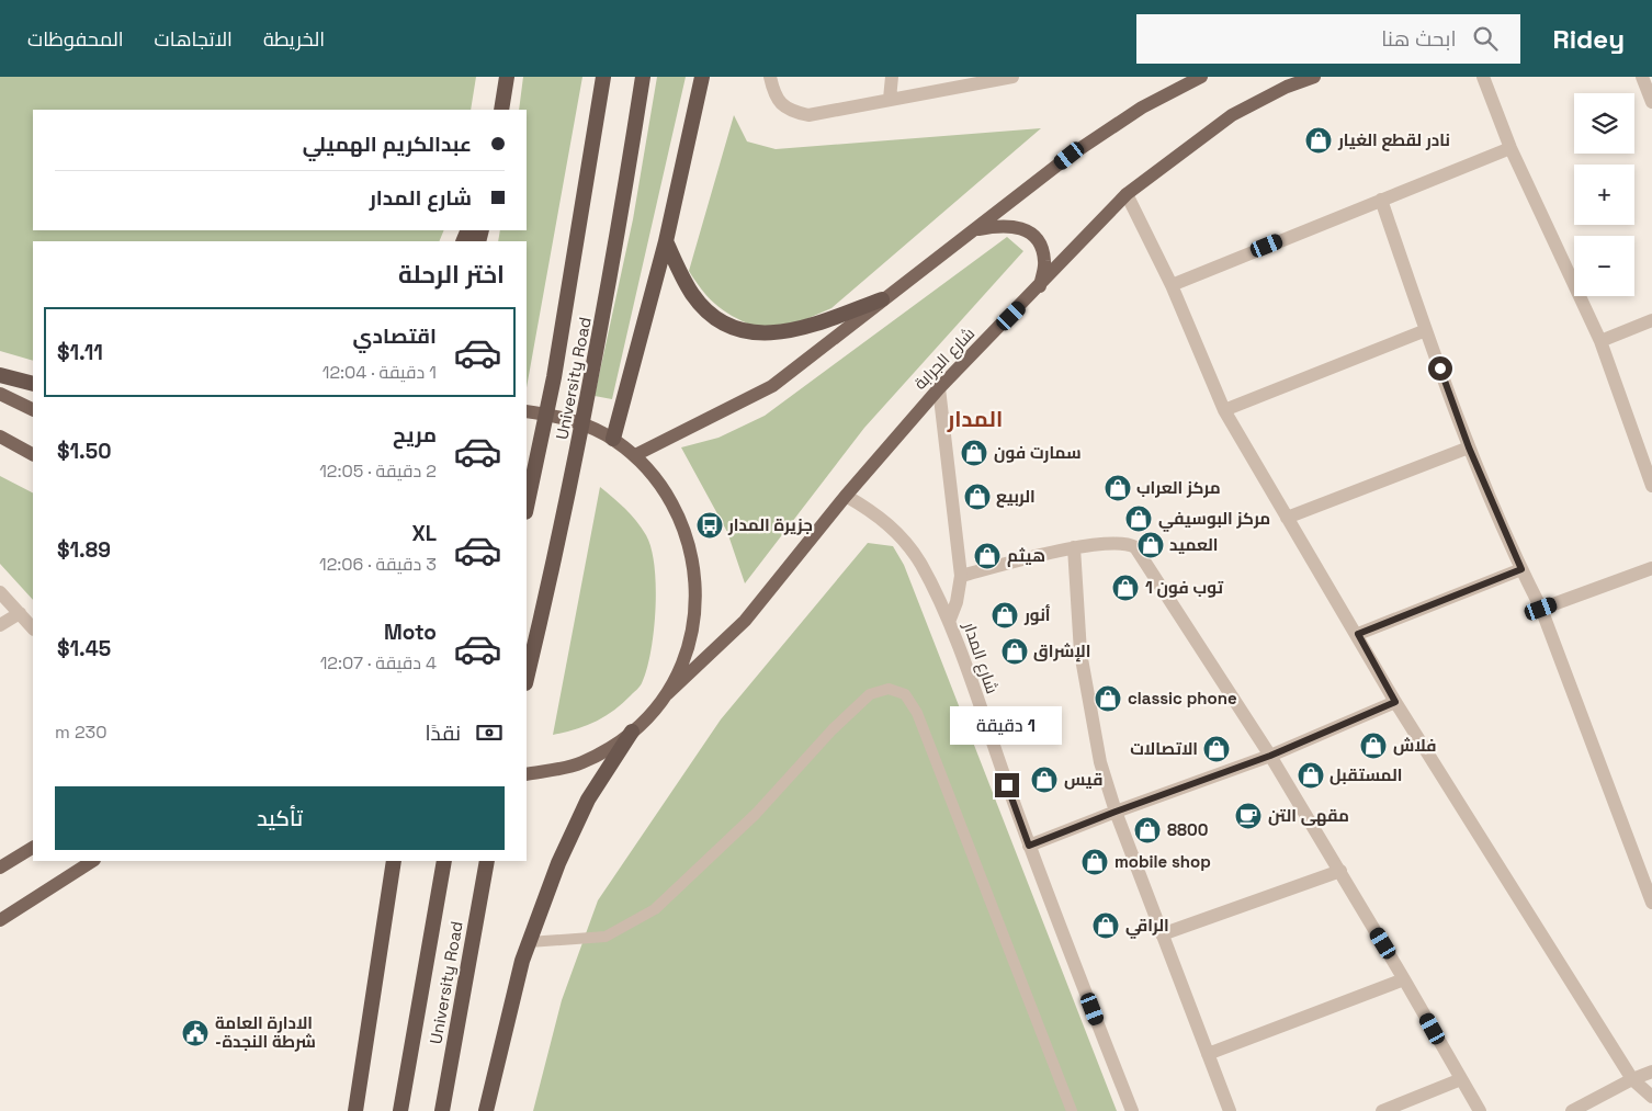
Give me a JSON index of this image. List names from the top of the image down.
{
  "streets": {
    "highway": ["University Road"],
    "main road": ["شارع الجرابة"],
    "street": ["شارع المدار"]
  },
  "crossings": [
    ["شارع الجرابة", "شارع المدار"]
  ],
  "districts": ["المدار"],
  "places": {
    "shop": [
      "نادر لقطع الغيار",
      "سمارت فون",
      "مركز العراب",
      "الربيع",
      "مركز البوسيفي",
      "العميد",
      "هيثم",
      "توب فون 1",
      "أنور",
      "الإشراق",
      "classic phone",
      "فلاش",
      "الاتصالات",
      "المستقبل",
      "قيس",
      "8800",
      "mobile shop",
      "الراقي"
    ],
    "bus stop": ["جزيرة المدار"],
    "cafe": ["مقهى التن"],
    "public building": ["الادارة العامة -شرطة النجدة"]
  },
  "page": {
    "header": "Ridey",
    "search": "ابحث هنا",
    "nav": ["الخريطة", "الاتجاهات", "المحفوظات"],
    "map_buttons": ["+", "−"],
    "banner": ["عبدالكريم الهميلي", "شارع المدار"],
    "heading": "اختر الرحلة",
    "list": [
      {
        "name": "اقتصادي",
        "note": "1 دقيقة · 12:04",
        "value": "$1.11"
      },
      {
        "name": "مريح",
        "note": "2 دقيقة · 12:05",
        "value": "$1.50"
      },
      {
        "name": "XL",
        "note": "3 دقيقة · 12:06",
        "value": "$1.89"
      },
      {
        "name": "Moto",
        "note": "4 دقيقة · 12:07",
        "value": "$1.45"
      }
    ],
    "pay": ["نقدًا", "230 m"],
    "bubble": "1 دقيقة",
    "buttons": "تأكيد"
  }
}
